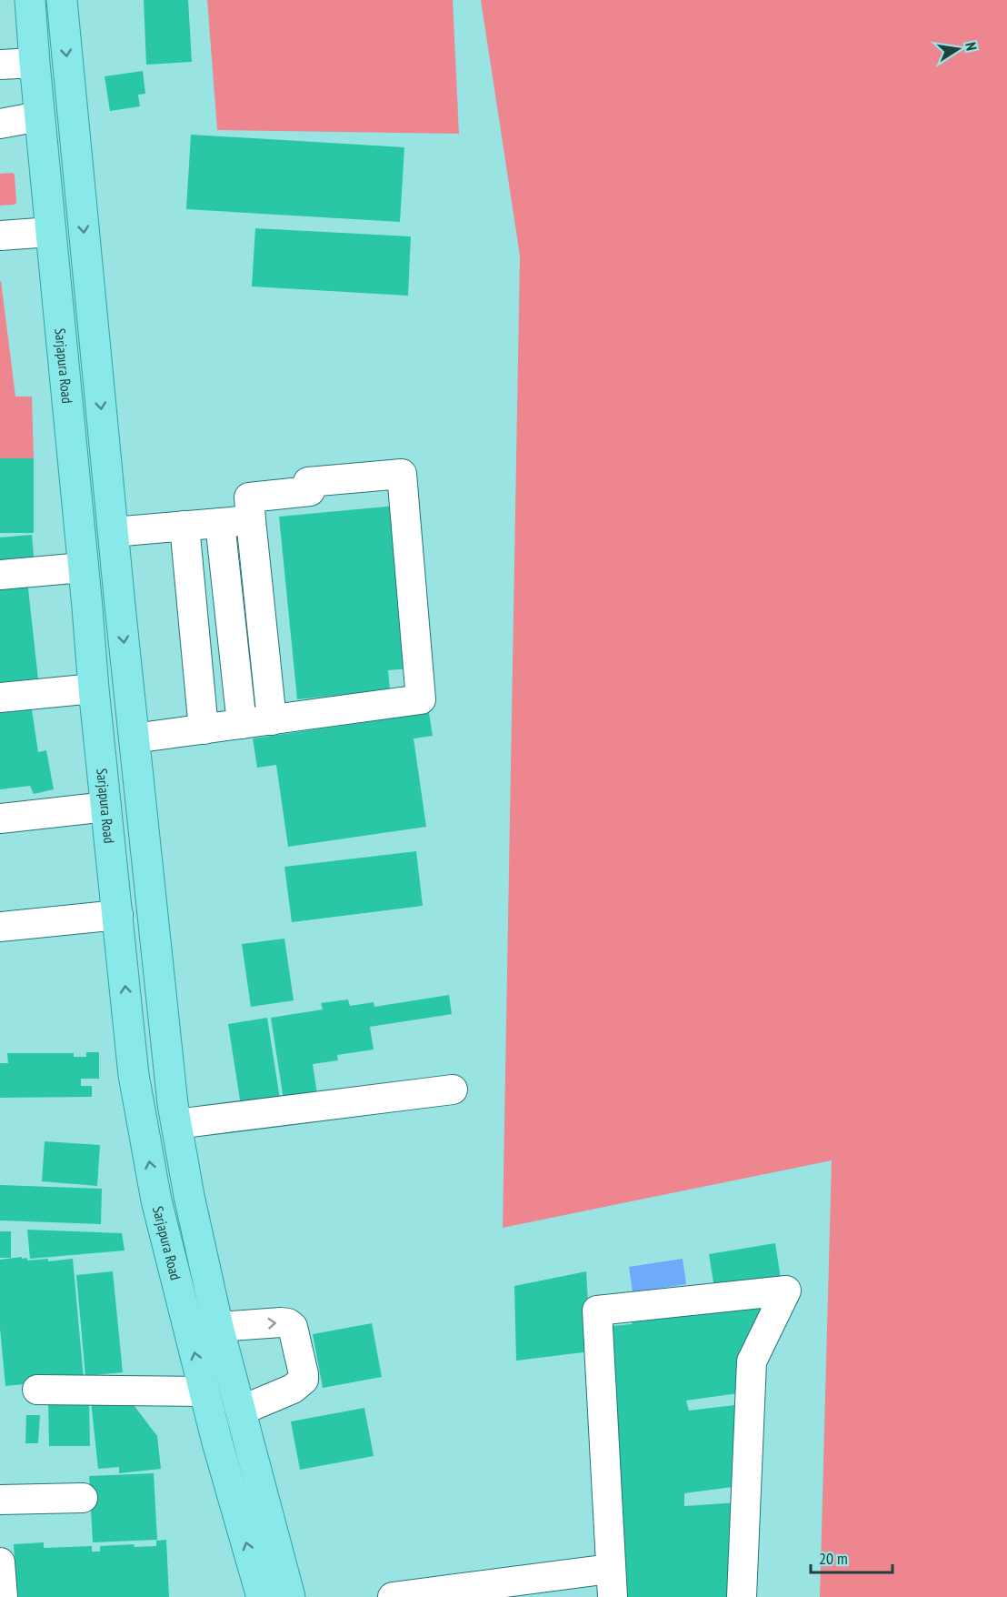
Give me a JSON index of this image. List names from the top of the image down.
{
  "streets": {
    "main road": ["Sarjapura Road"]
  },
  "scale_bar": "20 m",
  "north": "right"
}
